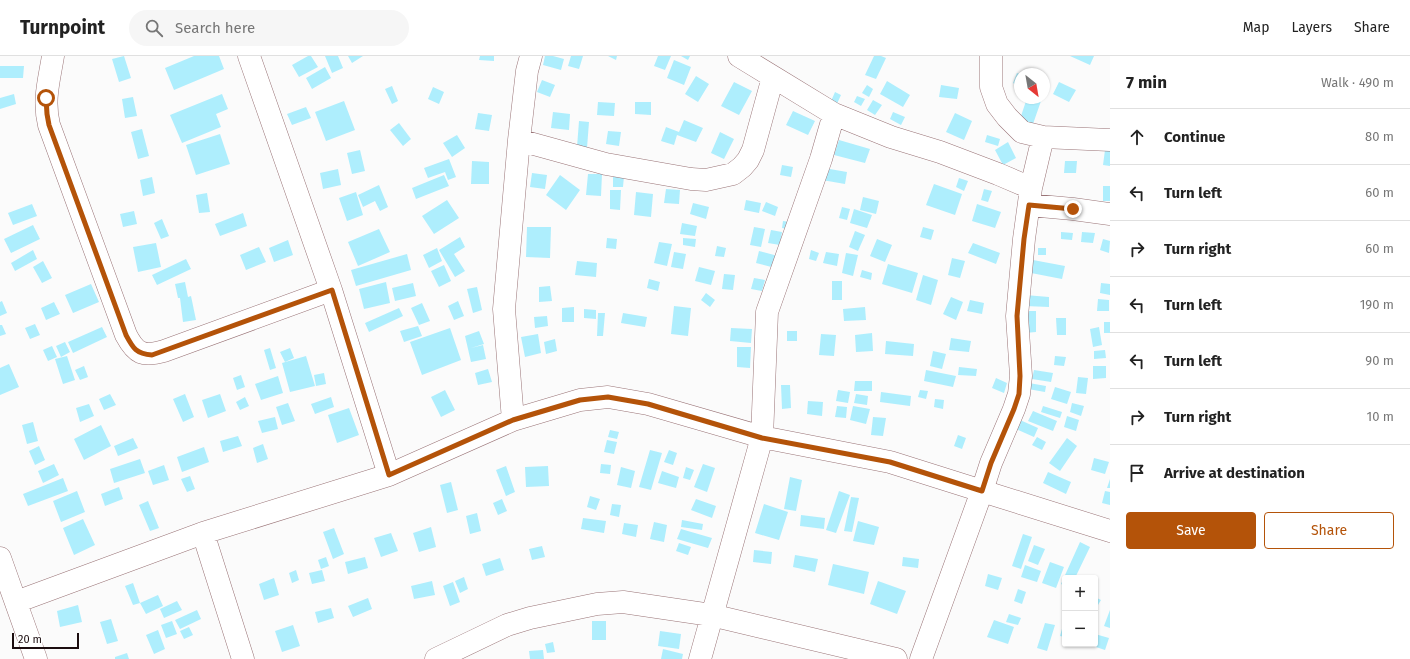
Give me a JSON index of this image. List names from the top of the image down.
{
  "scale_bar": "20 m",
  "north": "bottom right",
  "page": {
    "header": "Turnpoint",
    "search": "Search here",
    "nav": ["Map", "Layers", "Share"],
    "heading": ["7 min", "Walk · 490 m"],
    "list": [
      ["Continue", "80 m"],
      ["Turn left", "60 m"],
      ["Turn right", "60 m"],
      ["Turn left", "190 m"],
      ["Turn left", "90 m"],
      ["Turn right", "10 m"],
      "Arrive at destination"
    ],
    "buttons": ["Save", "Share"],
    "map_buttons": ["+", "−"],
    "scale": "20 m"
  }
}
